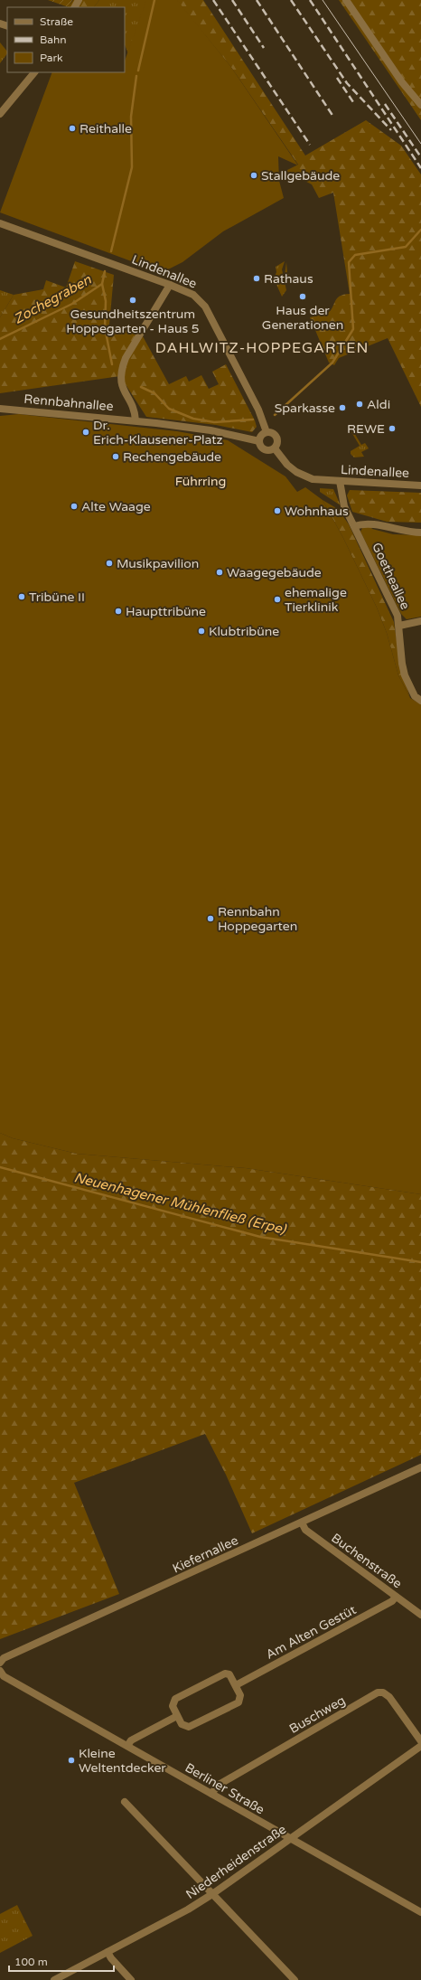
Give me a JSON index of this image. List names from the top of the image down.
{
  "streets": {
    "street": [
      "Lindenallee",
      "Rennbahnallee",
      "Goetheallee",
      "Kiefernallee",
      "Buchenstraße",
      "Am Alten Gestüt",
      "Buschweg",
      "Berliner Straße",
      "Niederheidenstraße"
    ]
  },
  "crossings": [
    ["Lindenallee", "Rennbahnallee"],
    ["Lindenallee", "Goetheallee"],
    ["Kiefernallee", "Buchenstraße"],
    ["Buchenstraße", "Am Alten Gestüt"],
    ["Buschweg", "Berliner Straße"],
    ["Berliner Straße", "Niederheidenstraße"]
  ],
  "districts": ["DAHLWITZ-HOPPEGARTEN"],
  "water": ["Zochegraben", "Neuenhagener Mühlenfließ (Erpe)"],
  "parks": ["Führring"],
  "places": [
    "Reithalle",
    "Stallgebäude",
    "Rathaus",
    "Haus der Generationen",
    "Gesundheitszentrum Hoppegarten - Haus 5",
    "Aldi",
    "Sparkasse",
    "REWE",
    "Dr. Erich-Klausener-Platz",
    "Rechengebäude",
    "Alte Waage",
    "Wohnhaus",
    "Musikpavilion",
    "Waagegebäude",
    "Tribüne II",
    "ehemalige Tierklinik",
    "Haupttribüne",
    "Klubtribüne",
    "Rennbahn Hoppegarten",
    "Kleine Weltentdecker"
  ],
  "legend": ["Straße", "Bahn", "Park"],
  "scale_bar": "100 m"
}
